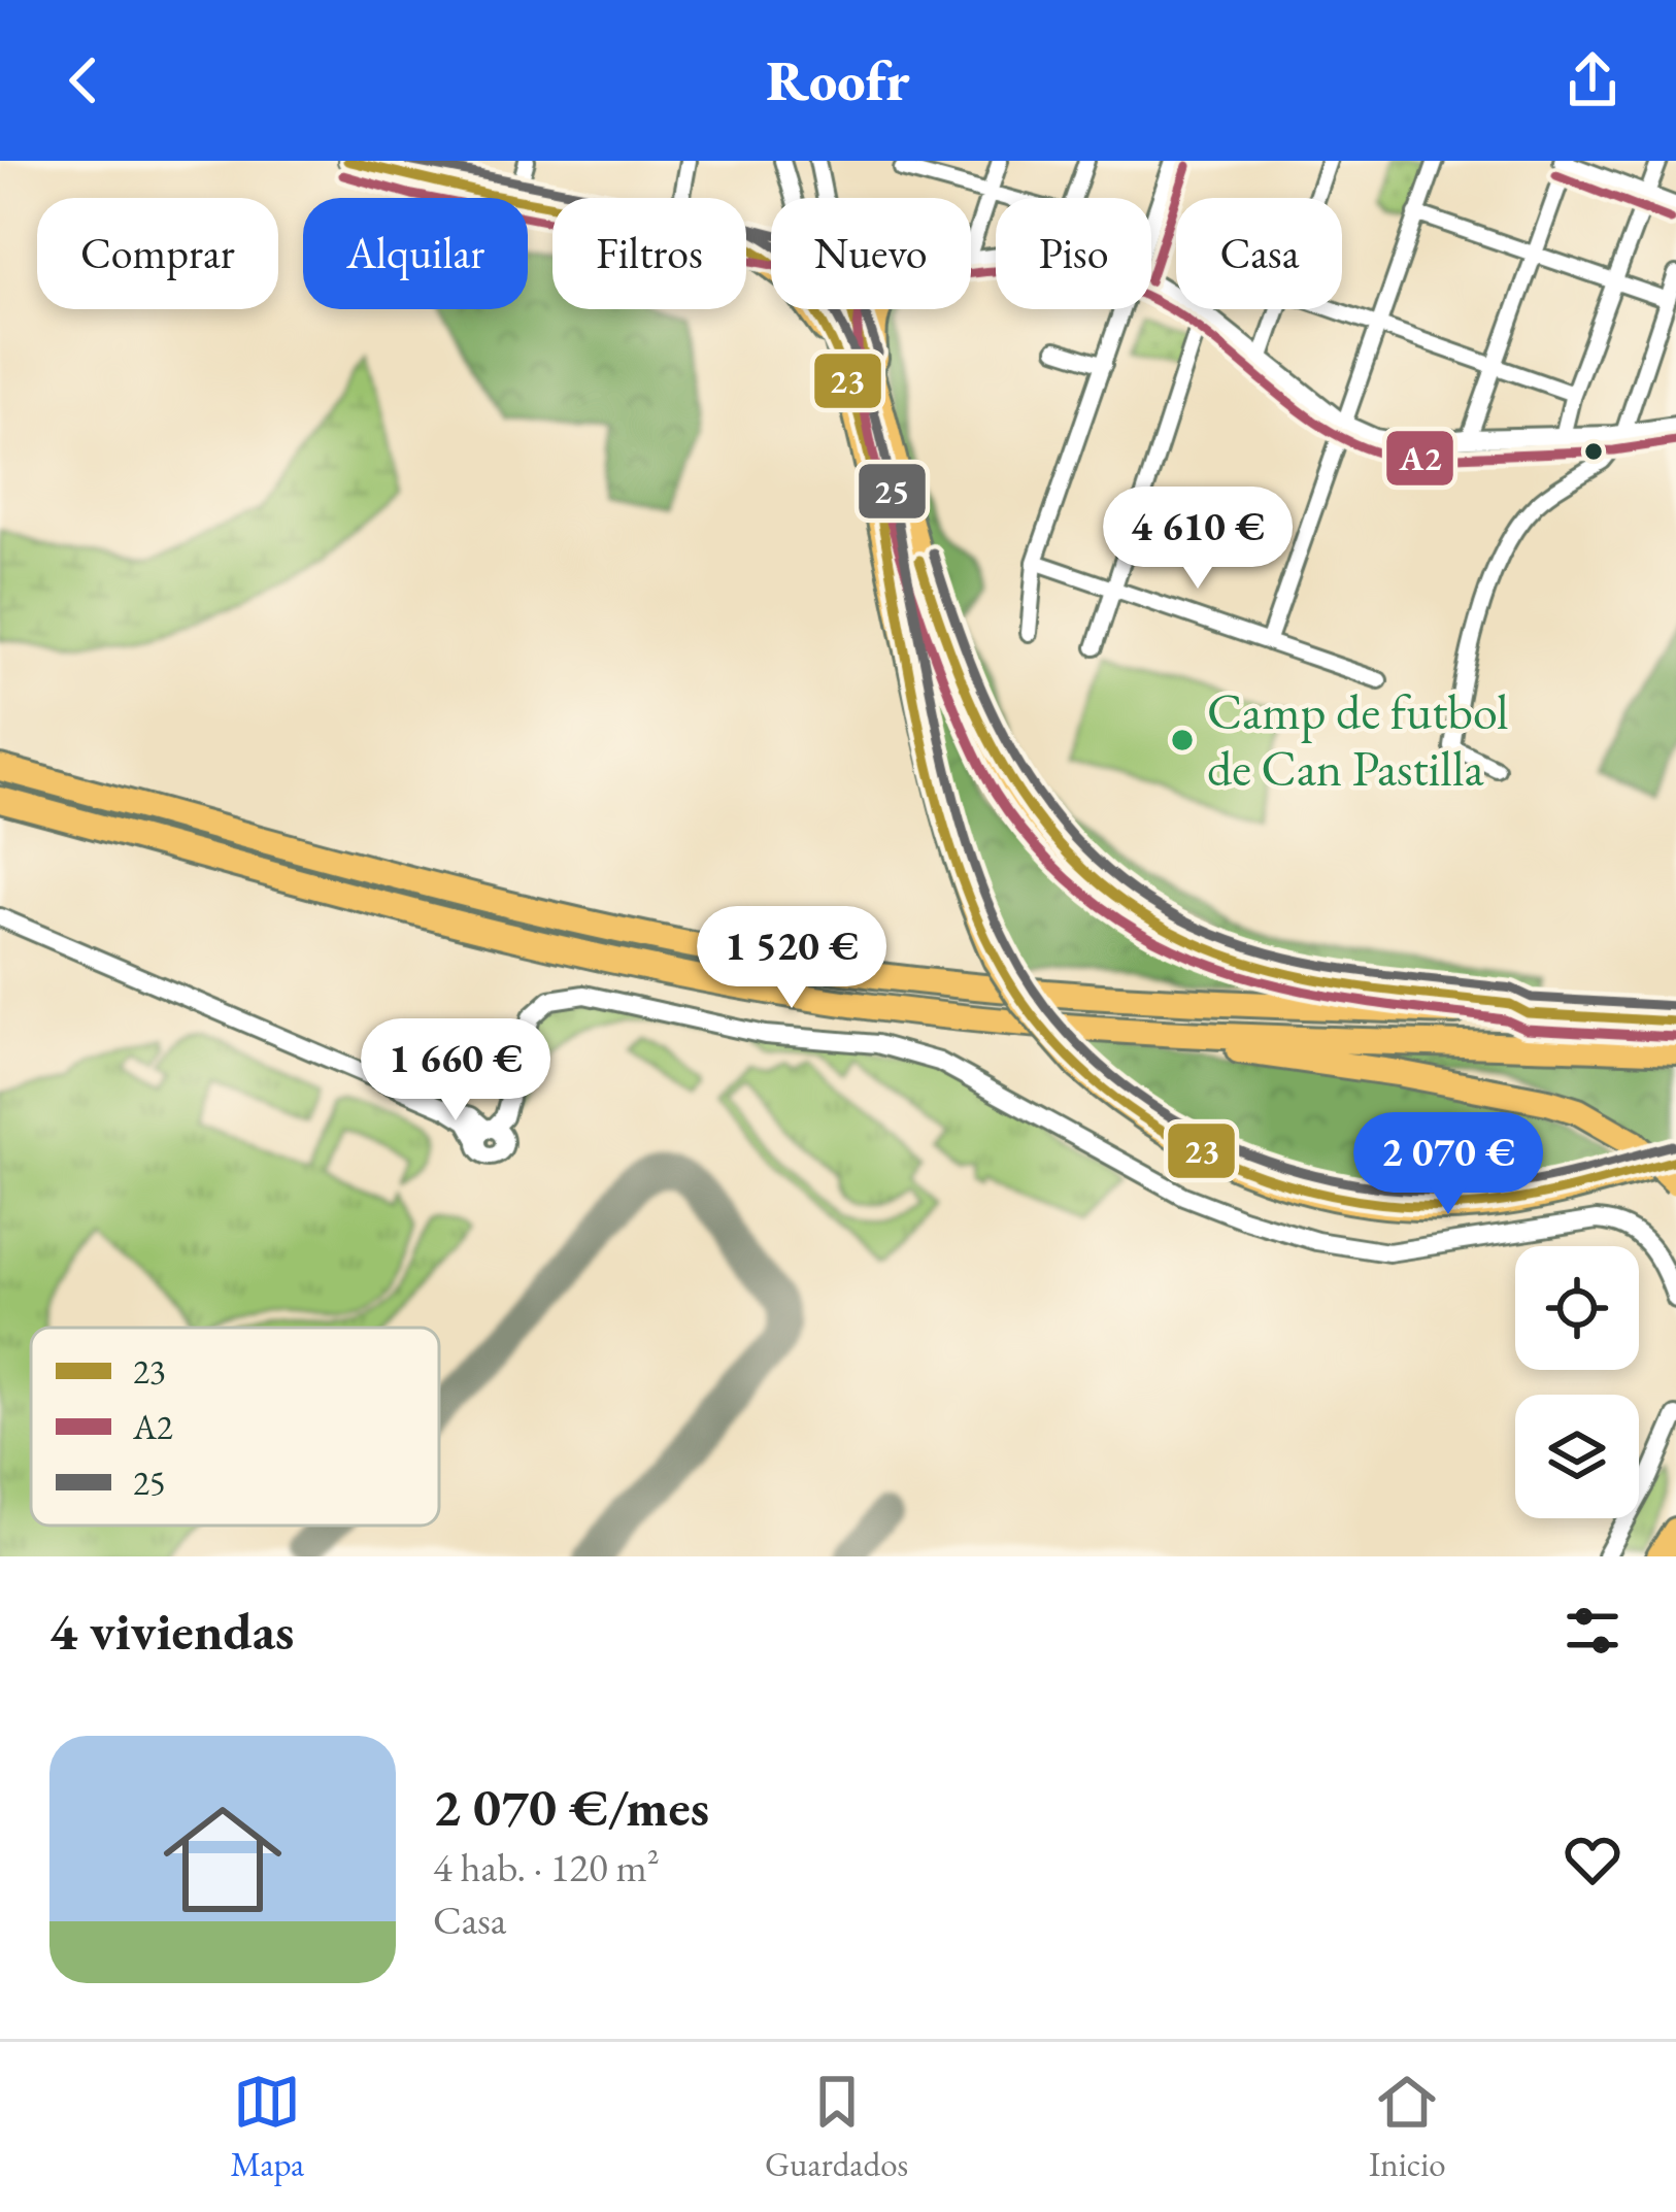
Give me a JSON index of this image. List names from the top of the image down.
{
  "places": ["Camp de futbol de Can Pastilla"],
  "lines": ["transit line 23", "transit line 25", "transit line A2"],
  "legend": ["23", "A2", "25"],
  "page": {
    "header": "Roofr",
    "chip": [
      "Comprar",
      "Alquilar",
      "Filtros",
      "Nuevo",
      "Piso",
      "Casa"
    ],
    "price": [
      "4 610 €",
      "1 520 €",
      "1 660 €",
      "2 070 €"
    ],
    "heading": "4 viviendas",
    "list": [
      {
        "name": "2 070 €/mes",
        "note": "4 hab. · 120 m² · Casa"
      }
    ],
    "tabs": ["Mapa", "Guardados", "Inicio"]
  }
}
